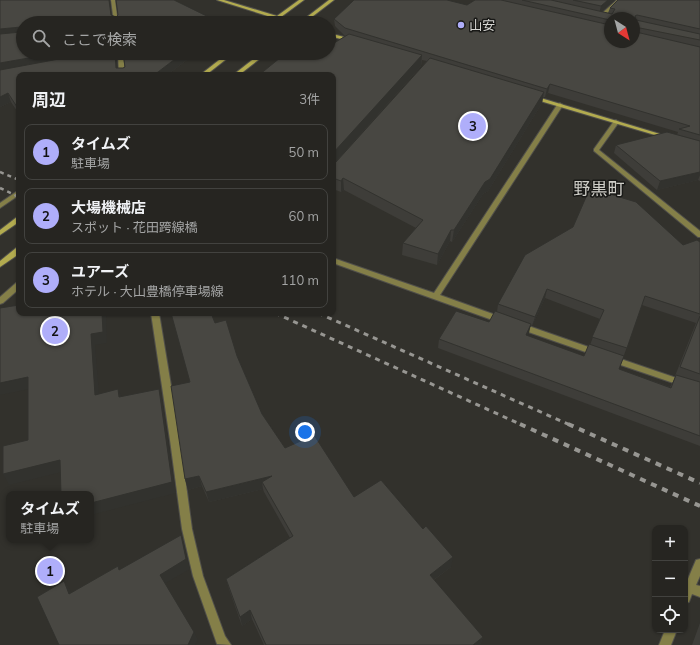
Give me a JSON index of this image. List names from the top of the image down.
{
  "districts": ["野黒町"],
  "places": ["山安"],
  "north": "bottom right",
  "page": {
    "search": "ここで検索",
    "heading": ["周辺", "3件"],
    "pins": ["3", "2", "1"],
    "list": [
      {
        "mark": "1",
        "name": "タイムズ",
        "note": "駐車場",
        "value": "50 m"
      },
      {
        "mark": "2",
        "name": "大場機械店",
        "note": "スポット · 花田跨線橋",
        "value": "60 m"
      },
      {
        "mark": "3",
        "name": "ユアーズ",
        "note": "ホテル · 大山豊橋停車場線",
        "value": "110 m"
      }
    ],
    "popup": ["タイムズ", "駐車場"],
    "map_buttons": ["+", "−"]
  }
}
